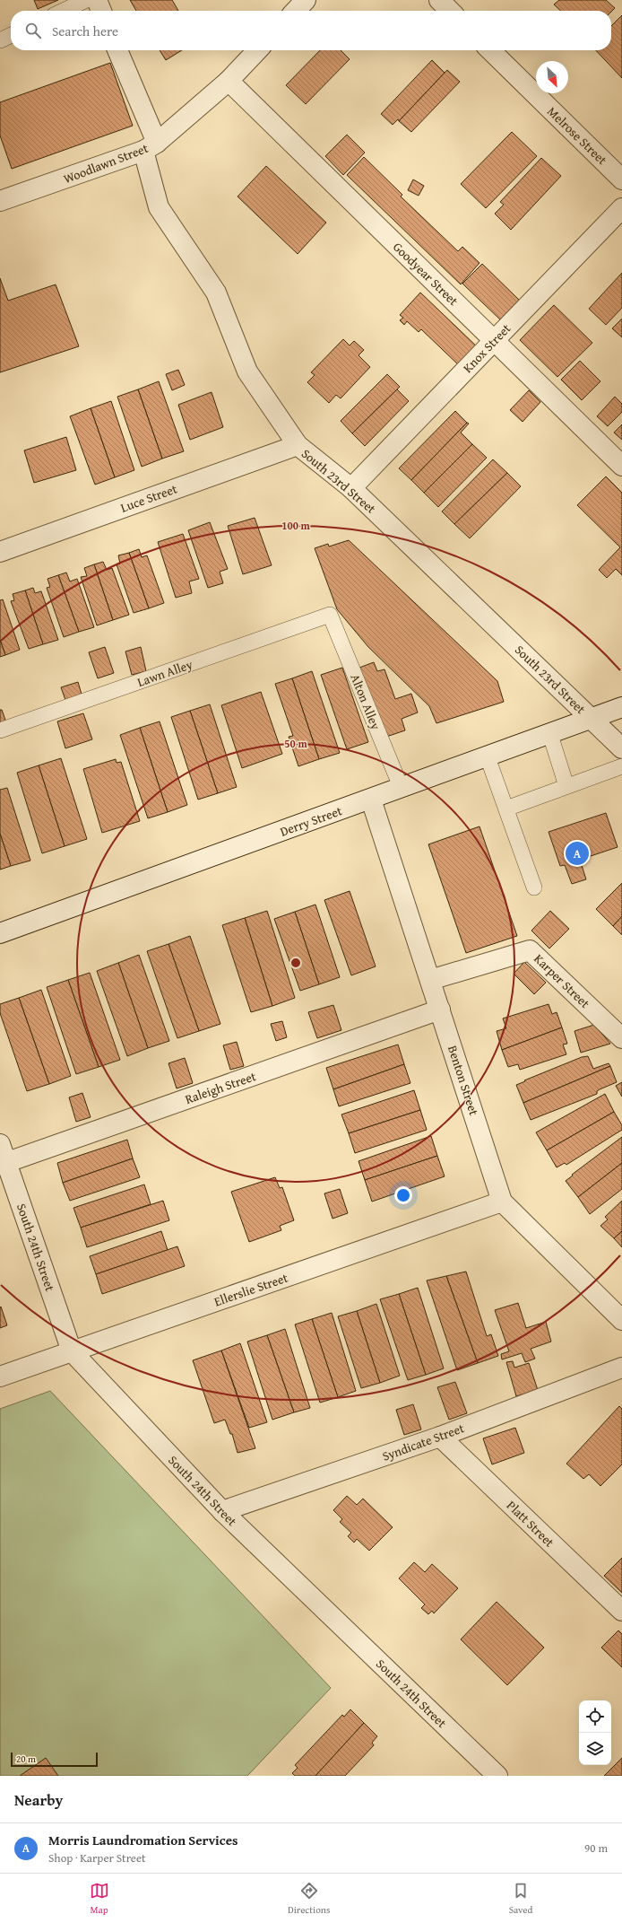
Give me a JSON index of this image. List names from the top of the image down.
{
  "streets": {
    "street": [
      "Melrose Street",
      "Woodlawn Street",
      "Goodyear Street",
      "Knox Street",
      "South 23rd Street",
      "Luce Street",
      "Derry Street",
      "Karper Street",
      "Benton Street",
      "Raleigh Street",
      "South 24th Street",
      "Ellerslie Street",
      "Syndicate Street",
      "Platt Street"
    ],
    "lane": ["Lawn Alley", "Alton Alley"]
  },
  "crossings": [
    ["Woodlawn Street", "Goodyear Street"],
    ["Woodlawn Street", "South 23rd Street"],
    ["Goodyear Street", "Knox Street"],
    ["Knox Street", "South 23rd Street"],
    ["South 23rd Street", "Luce Street"],
    ["South 23rd Street", "Derry Street"],
    ["Lawn Alley", "Alton Alley"],
    ["Alton Alley", "Derry Street"],
    ["Derry Street", "Benton Street"],
    ["Karper Street", "Benton Street"],
    ["Benton Street", "Raleigh Street"],
    ["Benton Street", "Ellerslie Street"],
    ["Raleigh Street", "South 24th Street"],
    ["South 24th Street", "Ellerslie Street"],
    ["South 24th Street", "Syndicate Street"],
    ["Syndicate Street", "Platt Street"]
  ],
  "scale_bar": "20 m",
  "north": "bottom right",
  "page": {
    "search": "Search here",
    "pins": "A",
    "scale": "20 m",
    "heading": "Nearby",
    "list": [
      {
        "mark": "A",
        "name": "Morris Laundromation Services",
        "note": "Shop · Karper Street",
        "value": "90 m"
      }
    ],
    "nav": ["Map", "Directions", "Saved"]
  },
  "rings": ["100 m", "50 m"]
}
